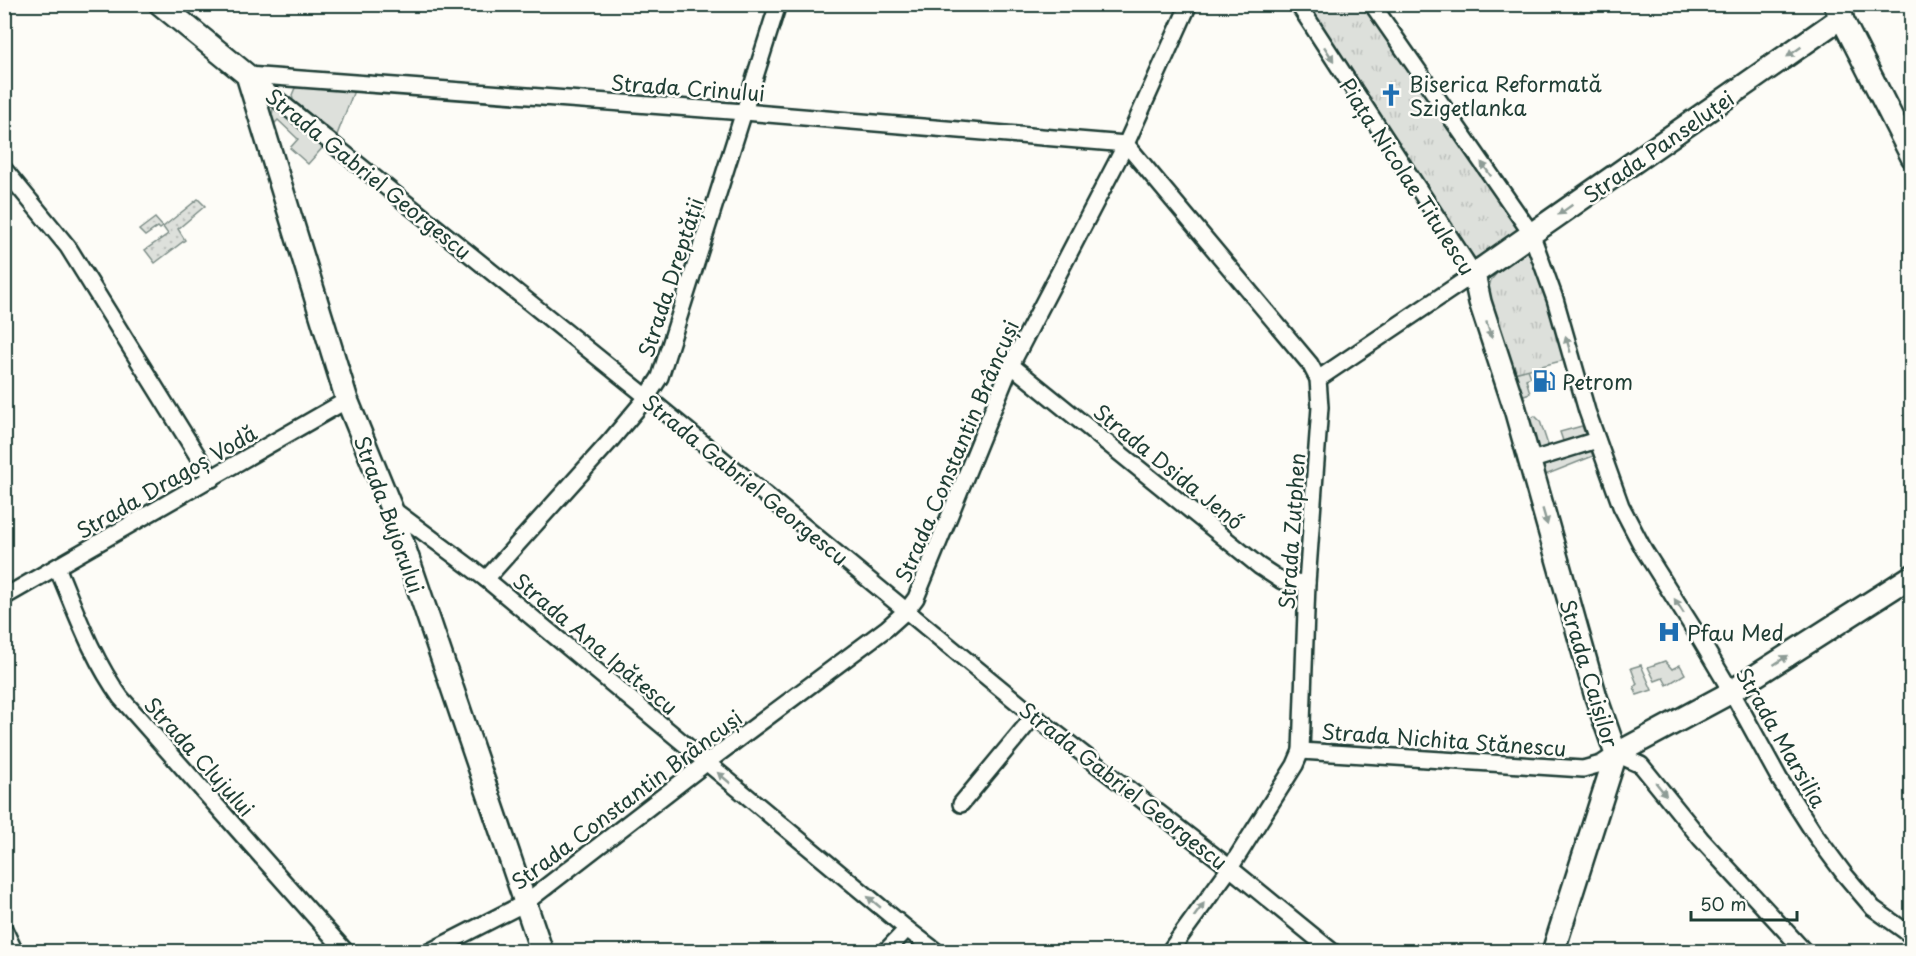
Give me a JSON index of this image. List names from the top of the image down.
{
  "streets": {
    "main road": [
      "Strada Panseluței",
      "Strada Gabriel Georgescu",
      "Piața Nicolae Titulescu",
      "Strada Bujorului",
      "Strada Caișilor"
    ],
    "street": [
      "Strada Crinului",
      "Strada Dreptății",
      "Strada Constantin Brâncuși",
      "Strada Dsida Jenő",
      "Strada Dragoș Vodă",
      "Strada Zutphen",
      "Strada Ana Ipătescu",
      "Strada Marsilia",
      "Strada Nichita Stănescu",
      "Strada Clujului"
    ]
  },
  "crossings": [
    ["Strada Crinului", "Strada Gabriel Georgescu"],
    ["Strada Crinului", "Strada Dreptății"],
    ["Strada Crinului", "Strada Constantin Brâncuși"],
    ["Strada Crinului", "Strada Bujorului"],
    ["Strada Crinului", "Strada Zutphen"],
    ["Strada Panseluței", "Piața Nicolae Titulescu"],
    ["Strada Gabriel Georgescu", "Strada Dreptății"],
    ["Strada Gabriel Georgescu", "Strada Constantin Brâncuși"],
    ["Strada Gabriel Georgescu", "Strada Bujorului"],
    ["Strada Gabriel Georgescu", "Strada Zutphen"],
    ["Piața Nicolae Titulescu", "Strada Caișilor"],
    ["Strada Dreptății", "Strada Ana Ipătescu"],
    ["Strada Constantin Brâncuși", "Strada Dsida Jenő"],
    ["Strada Constantin Brâncuși", "Strada Bujorului"],
    ["Strada Constantin Brâncuși", "Strada Zutphen"],
    ["Strada Constantin Brâncuși", "Strada Ana Ipătescu"],
    ["Strada Dsida Jenő", "Strada Zutphen"],
    ["Strada Dragoș Vodă", "Strada Bujorului"],
    ["Strada Dragoș Vodă", "Strada Clujului"],
    ["Strada Bujorului", "Strada Ana Ipătescu"],
    ["Strada Zutphen", "Strada Nichita Stănescu"],
    ["Strada Caișilor", "Strada Nichita Stănescu"]
  ],
  "one_way": [
    "Strada Panseluței",
    "Strada Ana Ipătescu",
    "Strada Caișilor",
    "Strada Marsilia"
  ],
  "places": {
    "church": ["Biserica Reformată Szigetlanka"],
    "fuel station": ["Petrom"],
    "hospital": ["Pfau Med"]
  },
  "scale_bar": "50 m"
}
